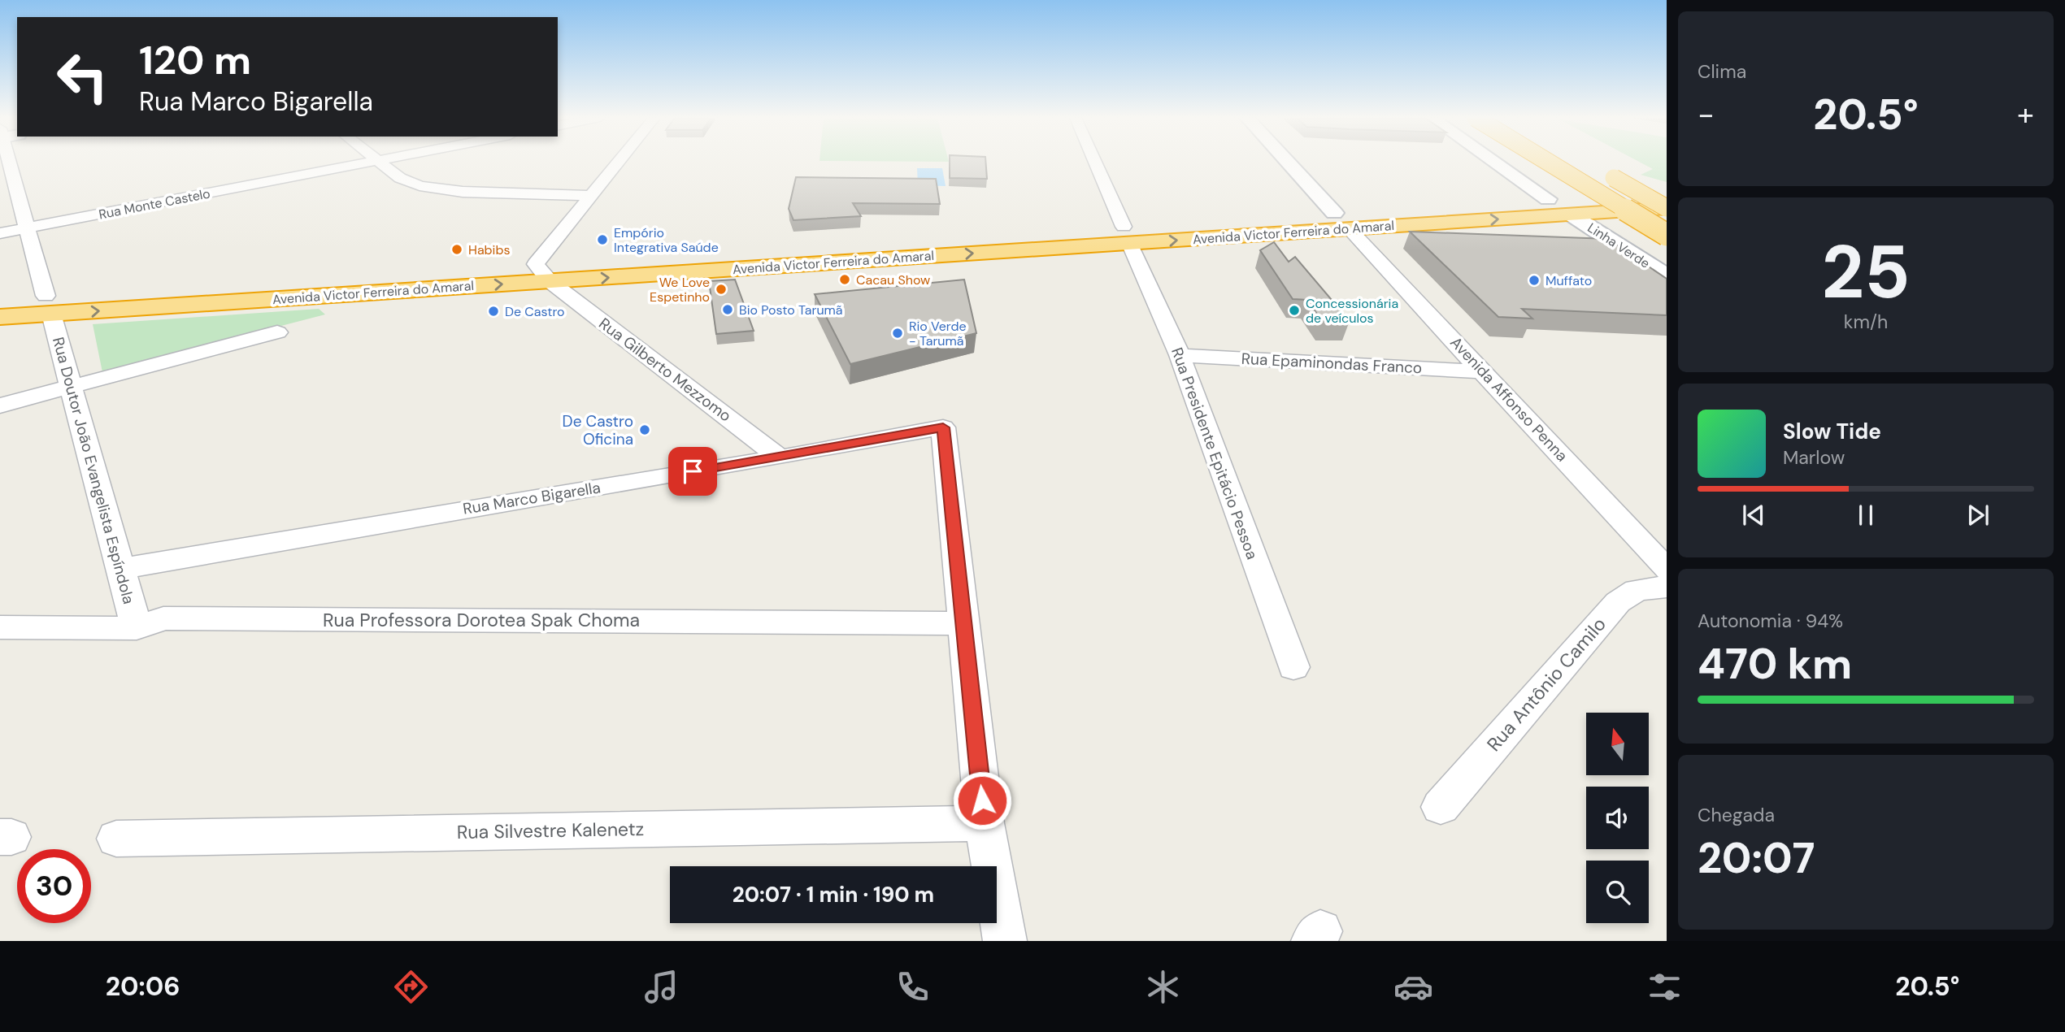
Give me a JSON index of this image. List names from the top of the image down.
{
  "streets": {
    "highway": ["Avenida Victor Ferreira do Amaral"],
    "main road": ["Linha Verde", "Avenida Affonso Penna"],
    "street": [
      "Rua Monte Castelo",
      "Rua Epaminondas Franco",
      "Rua Gilberto Mezzomo",
      "Rua Presidente Epitácio Pessoa",
      "Rua Doutor João Evangelista Espíndola",
      "Rua Marco Bigarella",
      "Rua Professora Dorotea Spak Choma",
      "Rua Antônio Camilo",
      "Rua Silvestre Kalenetz"
    ]
  },
  "crossings": [
    ["Rua Monte Castelo", "Rua Doutor João Evangelista Espíndola"],
    ["Avenida Victor Ferreira do Amaral", "Linha Verde"],
    ["Avenida Victor Ferreira do Amaral", "Rua Gilberto Mezzomo"],
    ["Avenida Victor Ferreira do Amaral", "Avenida Affonso Penna"],
    ["Avenida Victor Ferreira do Amaral", "Rua Presidente Epitácio Pessoa"],
    ["Avenida Victor Ferreira do Amaral", "Rua Doutor João Evangelista Espíndola"],
    ["Rua Epaminondas Franco", "Avenida Affonso Penna"],
    ["Rua Epaminondas Franco", "Rua Presidente Epitácio Pessoa"],
    ["Rua Gilberto Mezzomo", "Rua Marco Bigarella"],
    ["Rua Doutor João Evangelista Espíndola", "Rua Marco Bigarella"],
    ["Rua Doutor João Evangelista Espíndola", "Rua Professora Dorotea Spak Choma"],
    ["Rua Marco Bigarella", "Rua Professora Dorotea Spak Choma"]
  ],
  "places": [
    "Empório Integrativa Saúde",
    "Habibs",
    "Cacau Show",
    "Muffato",
    "We Love Espetinho",
    "Bio Posto Tarumã",
    "Concessionária de veículos",
    "De Castro",
    "Rio Verde - Tarumã",
    "De Castro Oficina"
  ],
  "north": "top",
  "page": {
    "tile": [
      "Clima",
      ["25", "km/h"],
      ["Autonomia · 94%", "470 km"],
      ["Chegada", "20:07"]
    ],
    "turn": ["120 m", "Rua Marco Bigarella"],
    "heat": ["−", "20.5°", "+"],
    "song": ["Slow Tide", "Marlow"],
    "limit": "30",
    "trip": "20:07 · 1 min · 190 m",
    "tabs": ["20:06", "20.5°"]
  }
}
